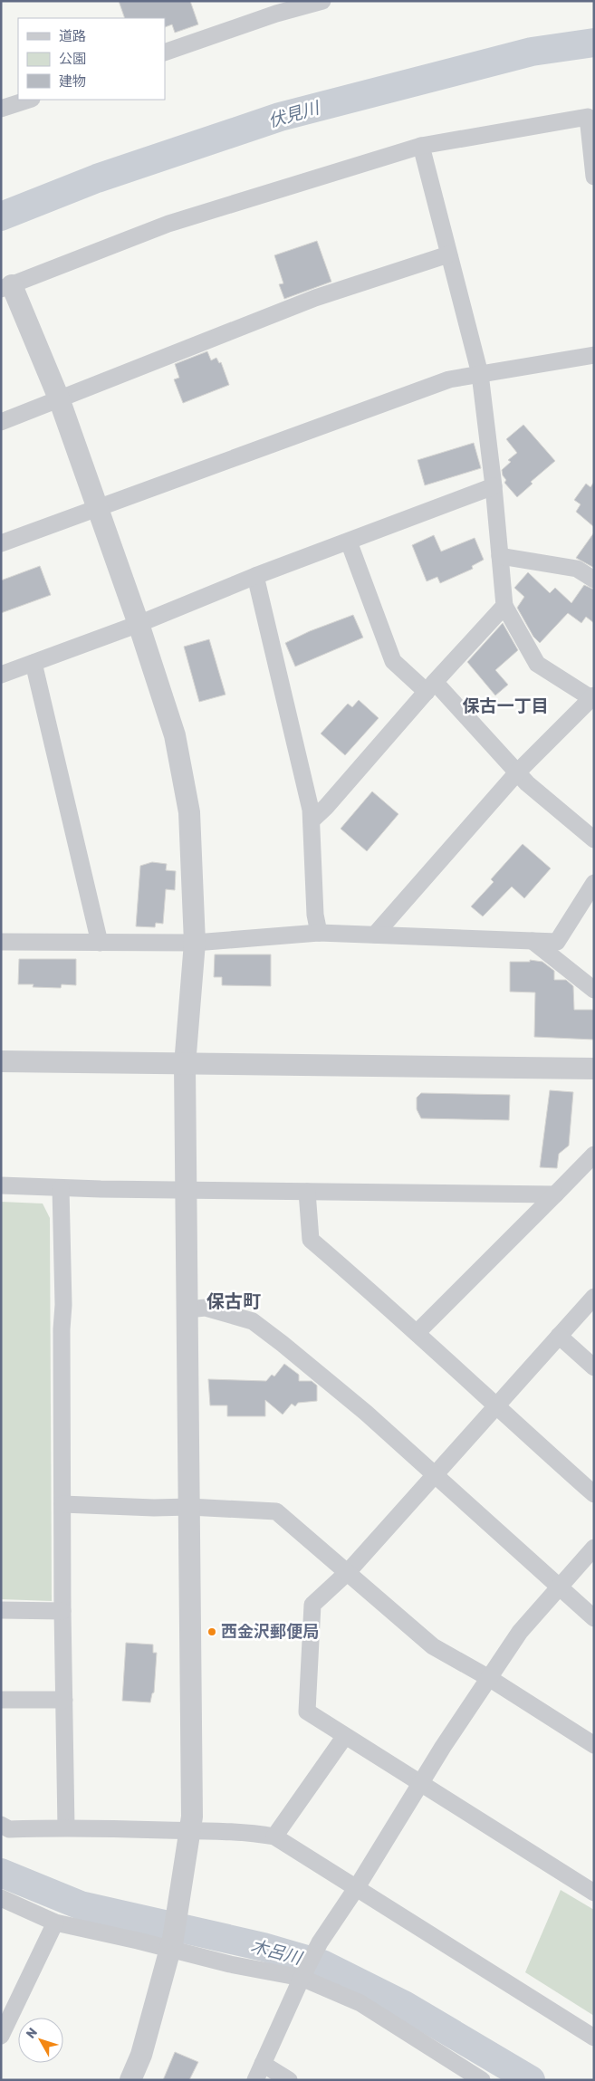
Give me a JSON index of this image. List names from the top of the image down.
{
  "districts": ["保古一丁目", "保古町"],
  "water": ["伏見川", "木呂川"],
  "places": ["西金沢郵便局"],
  "legend": ["道路", "公園", "建物"],
  "north": "top left"
}
